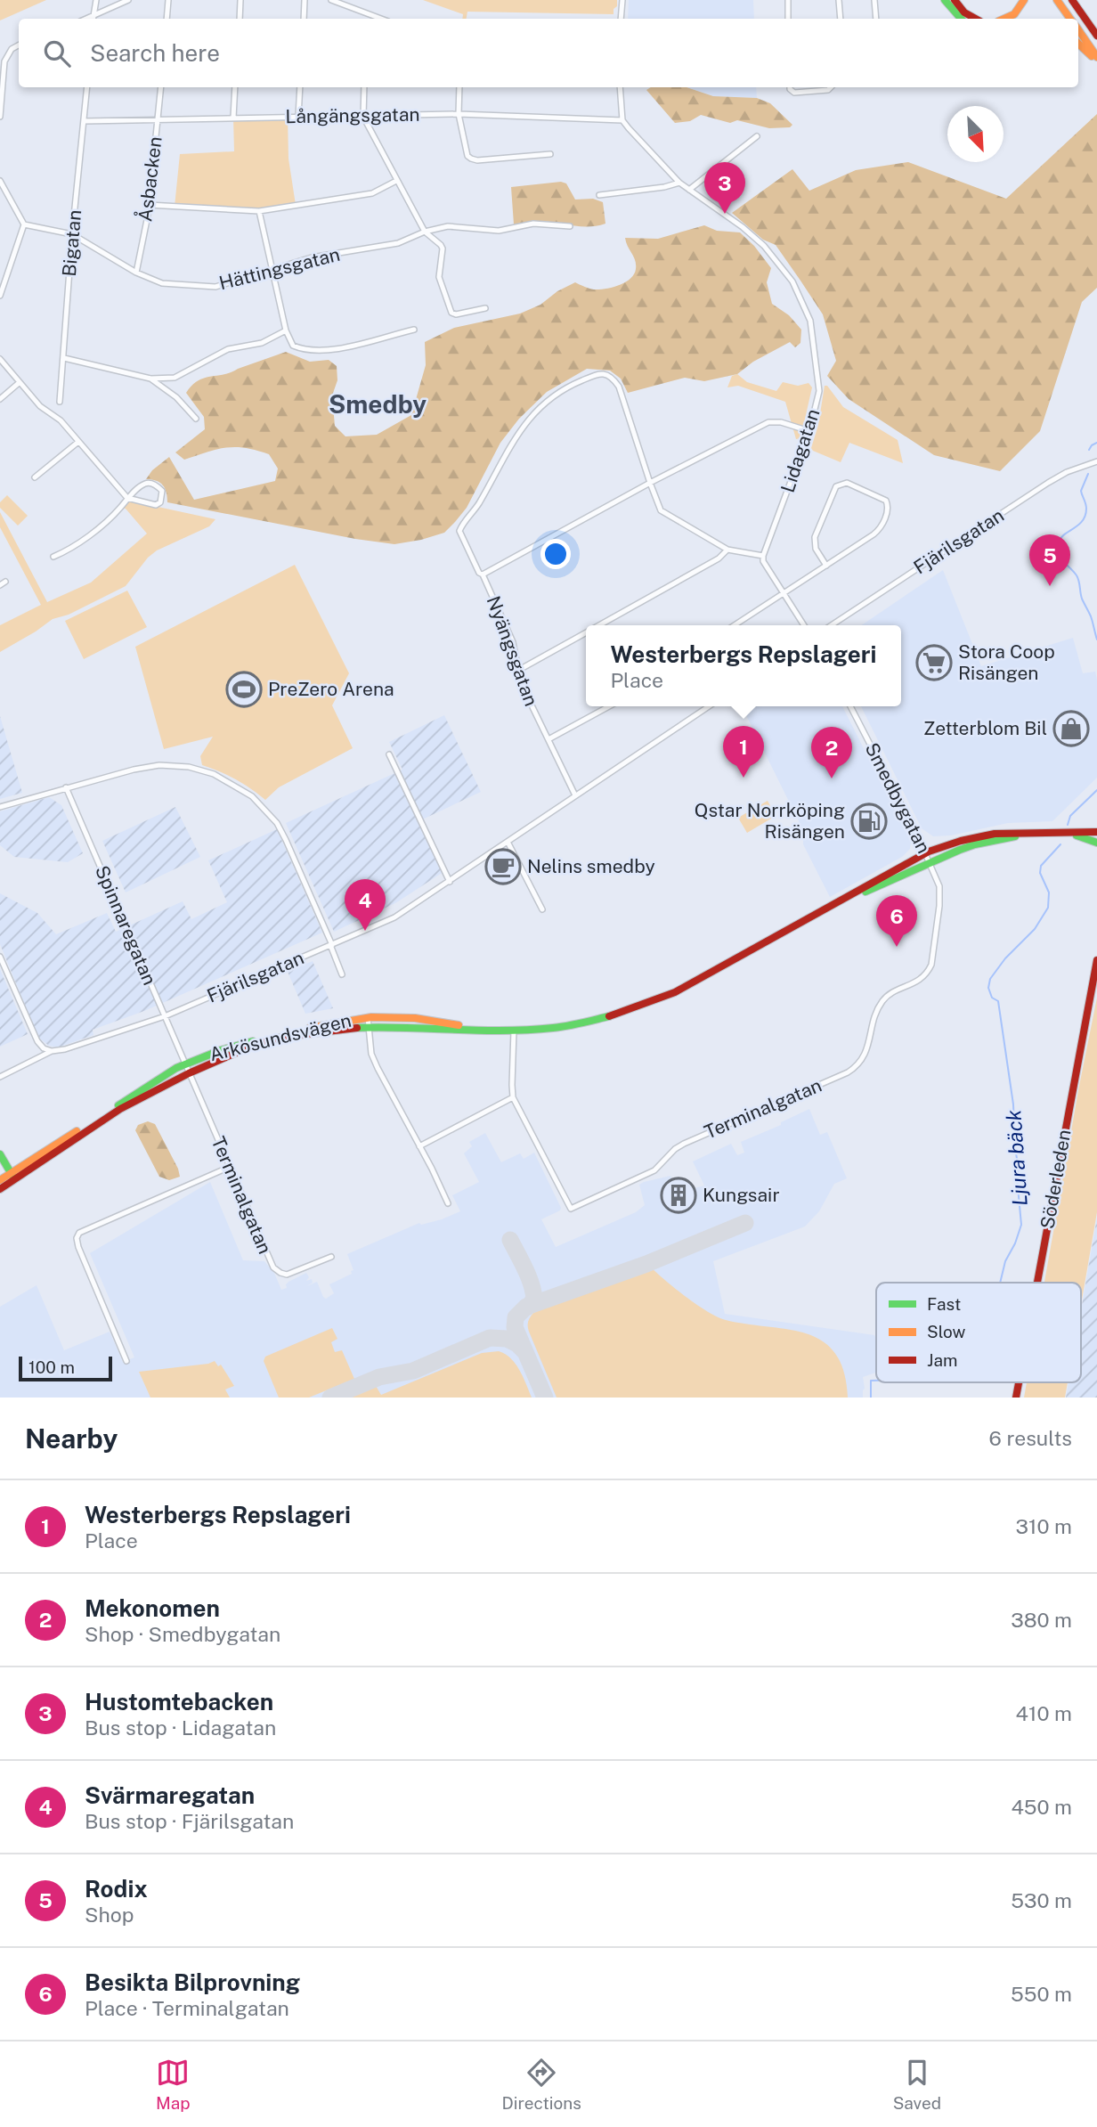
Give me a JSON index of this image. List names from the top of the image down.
{
  "streets": {
    "main road": ["Arkösundsvägen", "Söderleden"],
    "street": [
      "Långängsgatan",
      "Åsbacken",
      "Bigatan",
      "Hättingsgatan",
      "Lidagatan",
      "Fjärilsgatan",
      "Nyängsgatan",
      "Smedbygatan",
      "Spinnaregatan",
      "Terminalgatan"
    ]
  },
  "crossings": [
    ["Långängsgatan", "Åsbacken"],
    ["Långängsgatan", "Bigatan"],
    ["Långängsgatan", "Lidagatan"],
    ["Åsbacken", "Hättingsgatan"],
    ["Bigatan", "Hättingsgatan"],
    ["Fjärilsgatan", "Nyängsgatan"],
    ["Fjärilsgatan", "Spinnaregatan"],
    ["Smedbygatan", "Arkösundsvägen"],
    ["Smedbygatan", "Terminalgatan"],
    ["Spinnaregatan", "Arkösundsvägen"],
    ["Spinnaregatan", "Terminalgatan"],
    ["Arkösundsvägen", "Terminalgatan"]
  ],
  "districts": ["Smedby"],
  "water": ["Ljura bäck"],
  "places": {
    "supermarket": ["Stora Coop Risängen"],
    "sports": ["PreZero Arena"],
    "shop": ["Zetterblom Bil"],
    "fuel station": ["Qstar Norrköping Risängen"],
    "cafe": ["Nelins smedby"],
    "building": ["Kungsair"]
  },
  "legend": ["Fast", "Slow", "Jam"],
  "scale_bar": "100 m",
  "north": "bottom right",
  "page": {
    "search": "Search here",
    "pins": [
      "3",
      "5",
      "1",
      "2",
      "4",
      "6"
    ],
    "popup": ["Westerbergs Repslageri", "Place"],
    "scale": "100 m",
    "heading": ["Nearby", "6 results"],
    "list": [
      {
        "mark": "1",
        "name": "Westerbergs Repslageri",
        "note": "Place",
        "value": "310 m"
      },
      {
        "mark": "2",
        "name": "Mekonomen",
        "note": "Shop · Smedbygatan",
        "value": "380 m"
      },
      {
        "mark": "3",
        "name": "Hustomtebacken",
        "note": "Bus stop · Lidagatan",
        "value": "410 m"
      },
      {
        "mark": "4",
        "name": "Svärmaregatan",
        "note": "Bus stop · Fjärilsgatan",
        "value": "450 m"
      },
      {
        "mark": "5",
        "name": "Rodix",
        "note": "Shop",
        "value": "530 m"
      },
      {
        "mark": "6",
        "name": "Besikta Bilprovning",
        "note": "Place · Terminalgatan",
        "value": "550 m"
      }
    ],
    "nav": ["Map", "Directions", "Saved"]
  }
}
